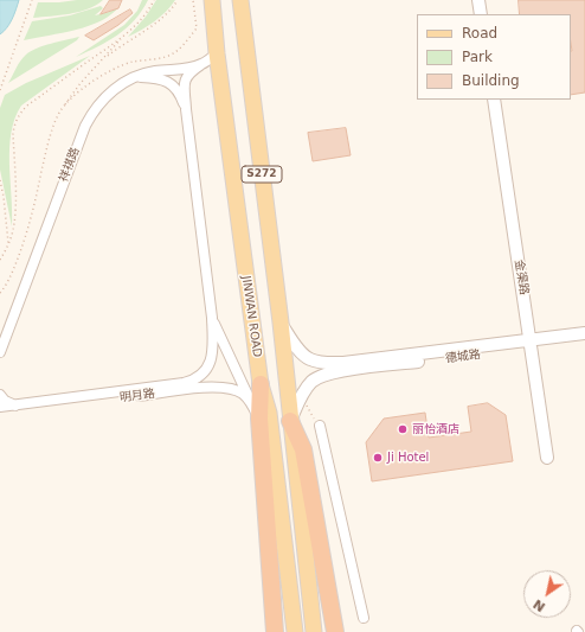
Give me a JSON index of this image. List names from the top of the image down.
{
  "streets": {
    "main road": ["S272", "JINWAN ROAD"],
    "street": [
      "祥祺路",
      "金渠路",
      "德城路",
      "明月路"
    ]
  },
  "crossings": [
    ["祥祺路", "JINWAN ROAD"],
    ["金渠路", "德城路"]
  ],
  "places": ["丽怡酒店", "Ji Hotel"],
  "legend": ["Road", "Park", "Building"],
  "north": "bottom left"
}
